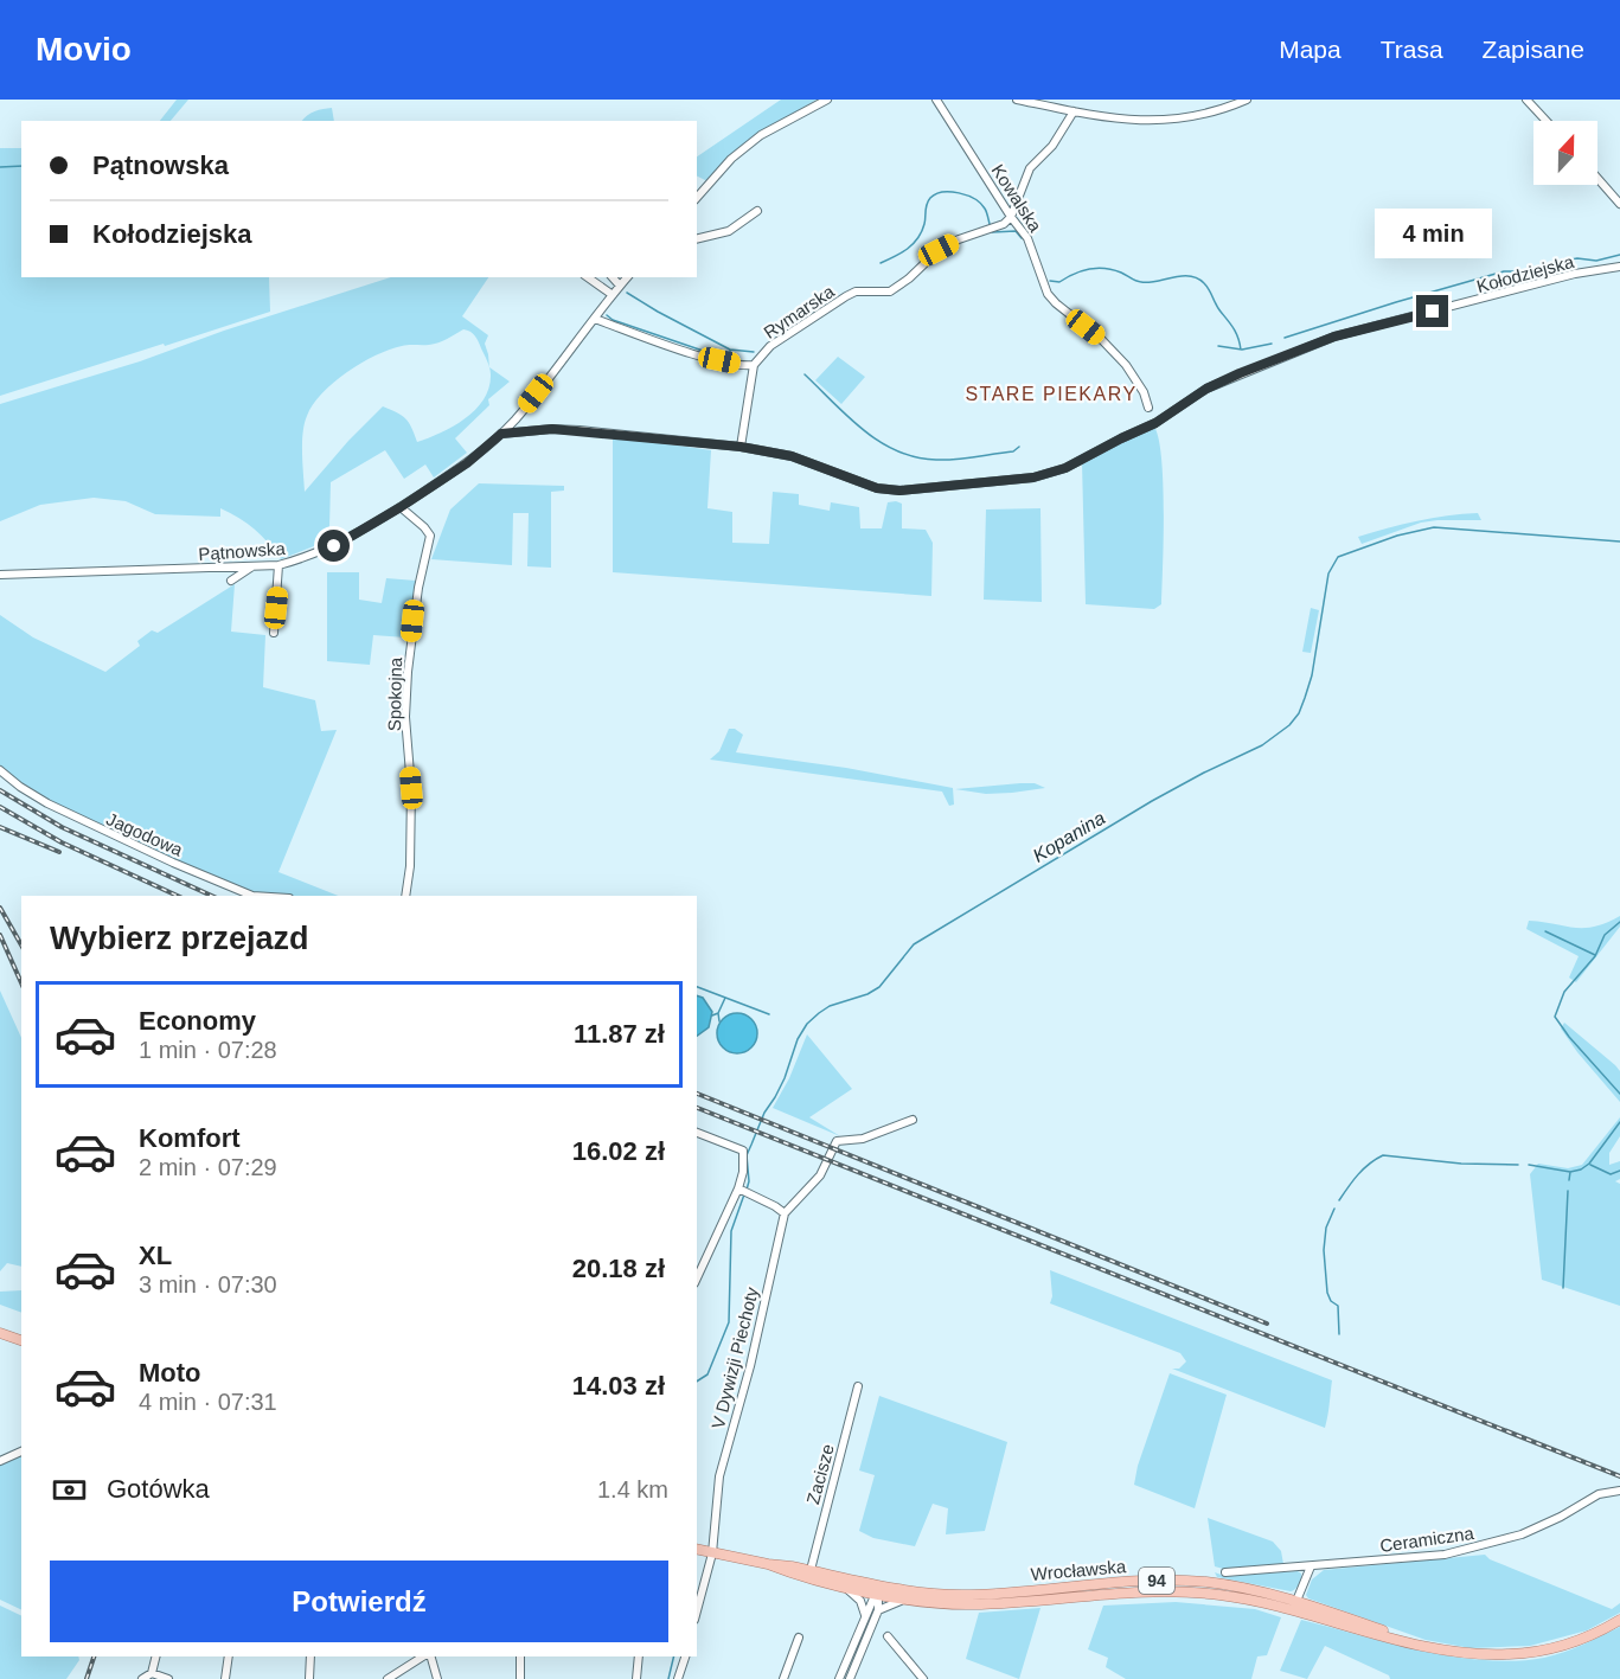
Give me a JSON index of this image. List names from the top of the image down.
{
  "streets": {
    "main road": ["Wrocławska", "94"],
    "street": [
      "Kowalska",
      "Kołodziejska",
      "Rymarska",
      "Pątnowska",
      "Spokojna",
      "Jagodowa",
      "V Dywizji Piechoty",
      "Zacisze",
      "Ceramiczna"
    ]
  },
  "crossings": [
    ["Kowalska", "Rymarska"],
    ["Kołodziejska", "Pątnowska"],
    ["Pątnowska", "Spokojna"],
    ["V Dywizji Piechoty", "Wrocławska"],
    ["Zacisze", "Wrocławska"]
  ],
  "districts": ["STARE PIEKARY"],
  "water": ["Kopanina"],
  "north": "top",
  "page": {
    "header": "Movio",
    "nav": ["Mapa", "Trasa", "Zapisane"],
    "banner": ["Pątnowska", "Kołodziejska"],
    "bubble": "4 min",
    "heading": "Wybierz przejazd",
    "list": [
      {
        "name": "Economy",
        "note": "1 min · 07:28",
        "value": "11.87 zł"
      },
      {
        "name": "Komfort",
        "note": "2 min · 07:29",
        "value": "16.02 zł"
      },
      {
        "name": "XL",
        "note": "3 min · 07:30",
        "value": "20.18 zł"
      },
      {
        "name": "Moto",
        "note": "4 min · 07:31",
        "value": "14.03 zł"
      }
    ],
    "pay": ["Gotówka", "1.4 km"],
    "buttons": "Potwierdź"
  }
}
